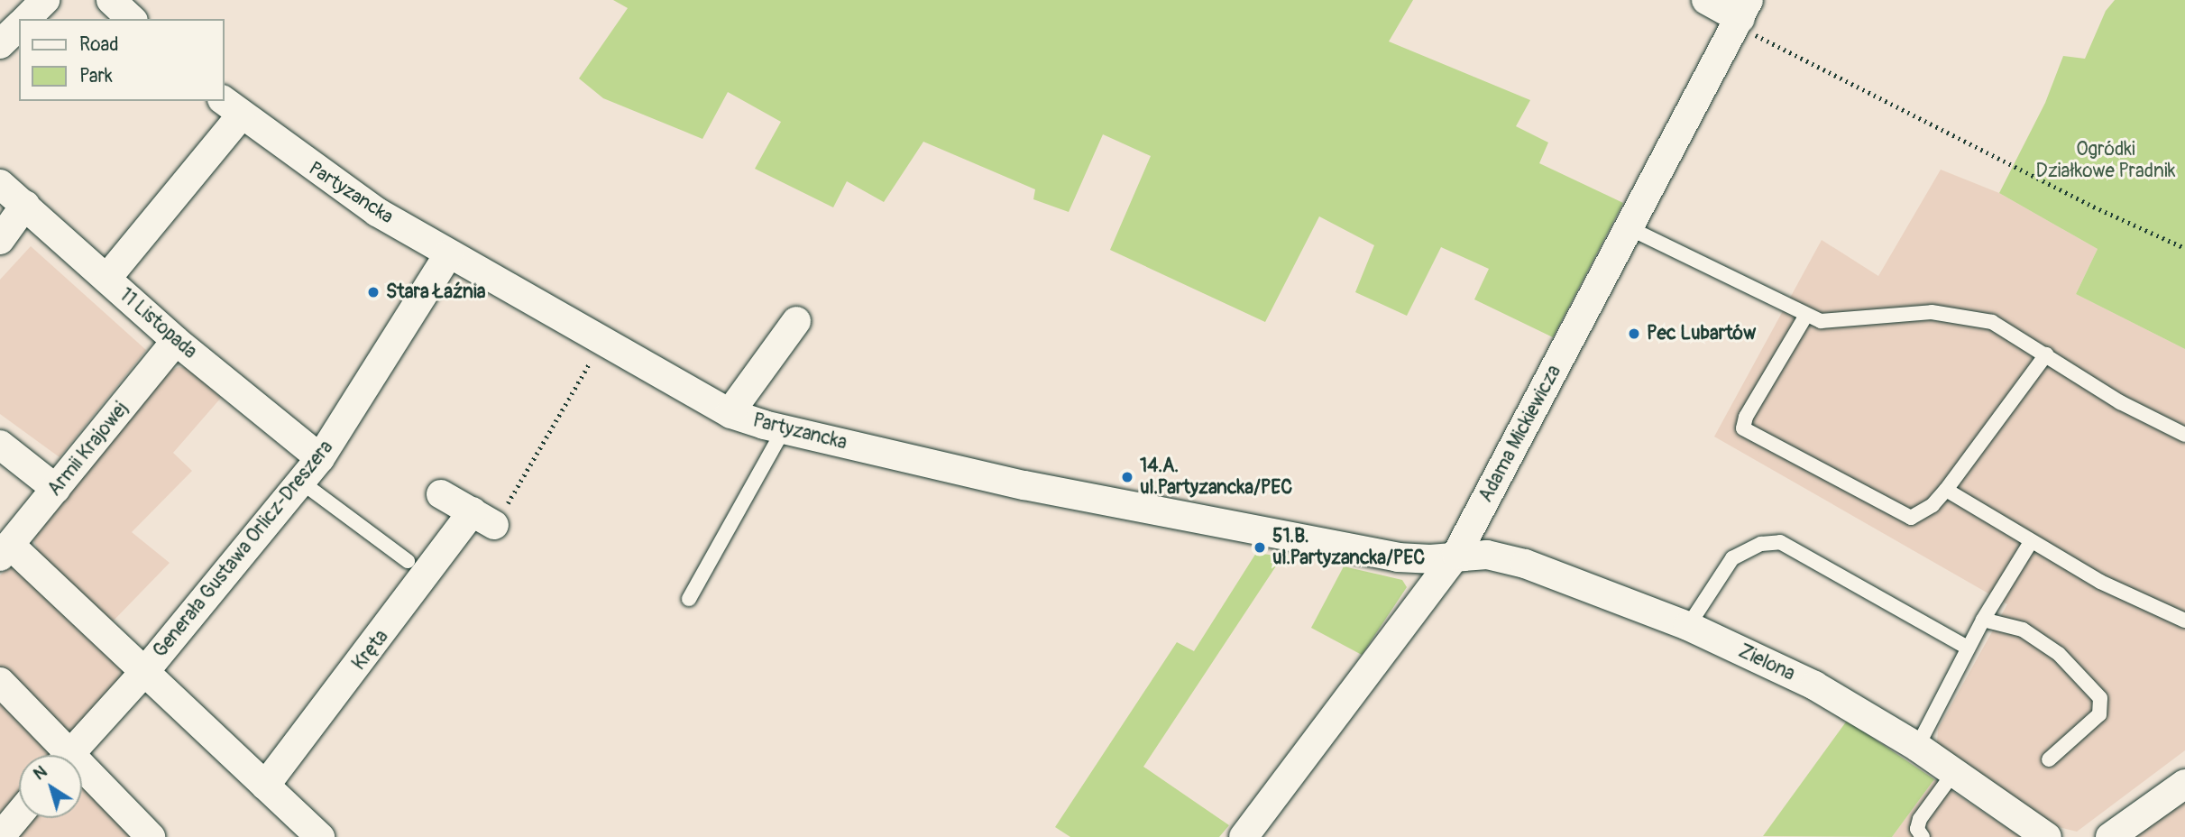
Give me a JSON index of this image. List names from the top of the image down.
{
  "streets": {
    "street": [
      "Partyzancka",
      "11 Listopada",
      "Adama Mickiewicza",
      "Armii Krajowej",
      "Generała Gustawa Orlicz-Dreszera",
      "Kręta",
      "Zielona"
    ]
  },
  "crossings": [
    ["Partyzancka", "Adama Mickiewicza"],
    ["Partyzancka", "Generała Gustawa Orlicz-Dreszera"],
    ["Partyzancka", "Zielona"],
    ["11 Listopada", "Armii Krajowej"],
    ["11 Listopada", "Generała Gustawa Orlicz-Dreszera"],
    ["Adama Mickiewicza", "Zielona"]
  ],
  "parks": ["Ogródki Działkowe Pradnik"],
  "places": [
    "Stara Łaźnia",
    "Pec Lubartów",
    "14.A. ul.Partyzancka/PEC",
    "51.B. ul.Partyzancka/PEC"
  ],
  "legend": ["Road", "Park"],
  "north": "top left"
}
